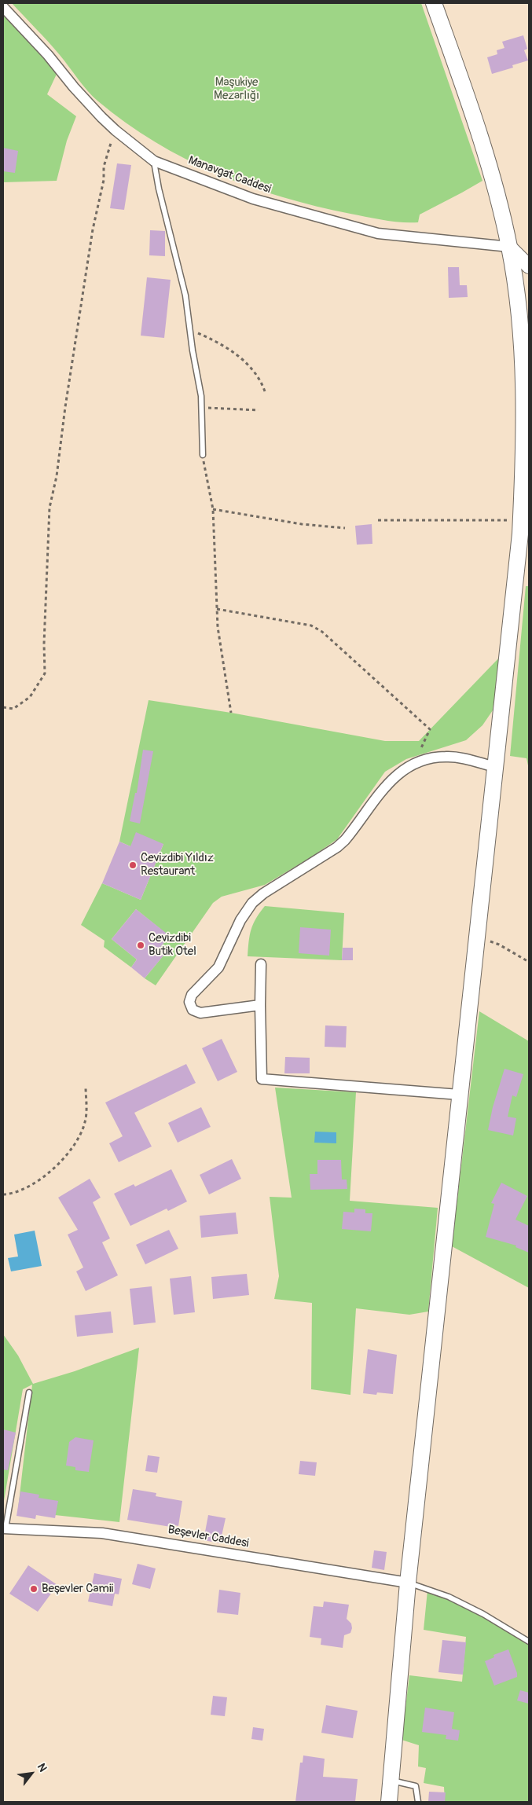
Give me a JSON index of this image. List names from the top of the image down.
{
  "streets": {
    "street": ["Manavgat Caddesi", "Beşevler Caddesi"]
  },
  "parks": ["Maşukiye Mezarlığı"],
  "places": ["Cevizdibi Yıldız Restaurant", "Cevizdibi Butik Otel", "Beşevler Camii"],
  "north": "top right"
}
